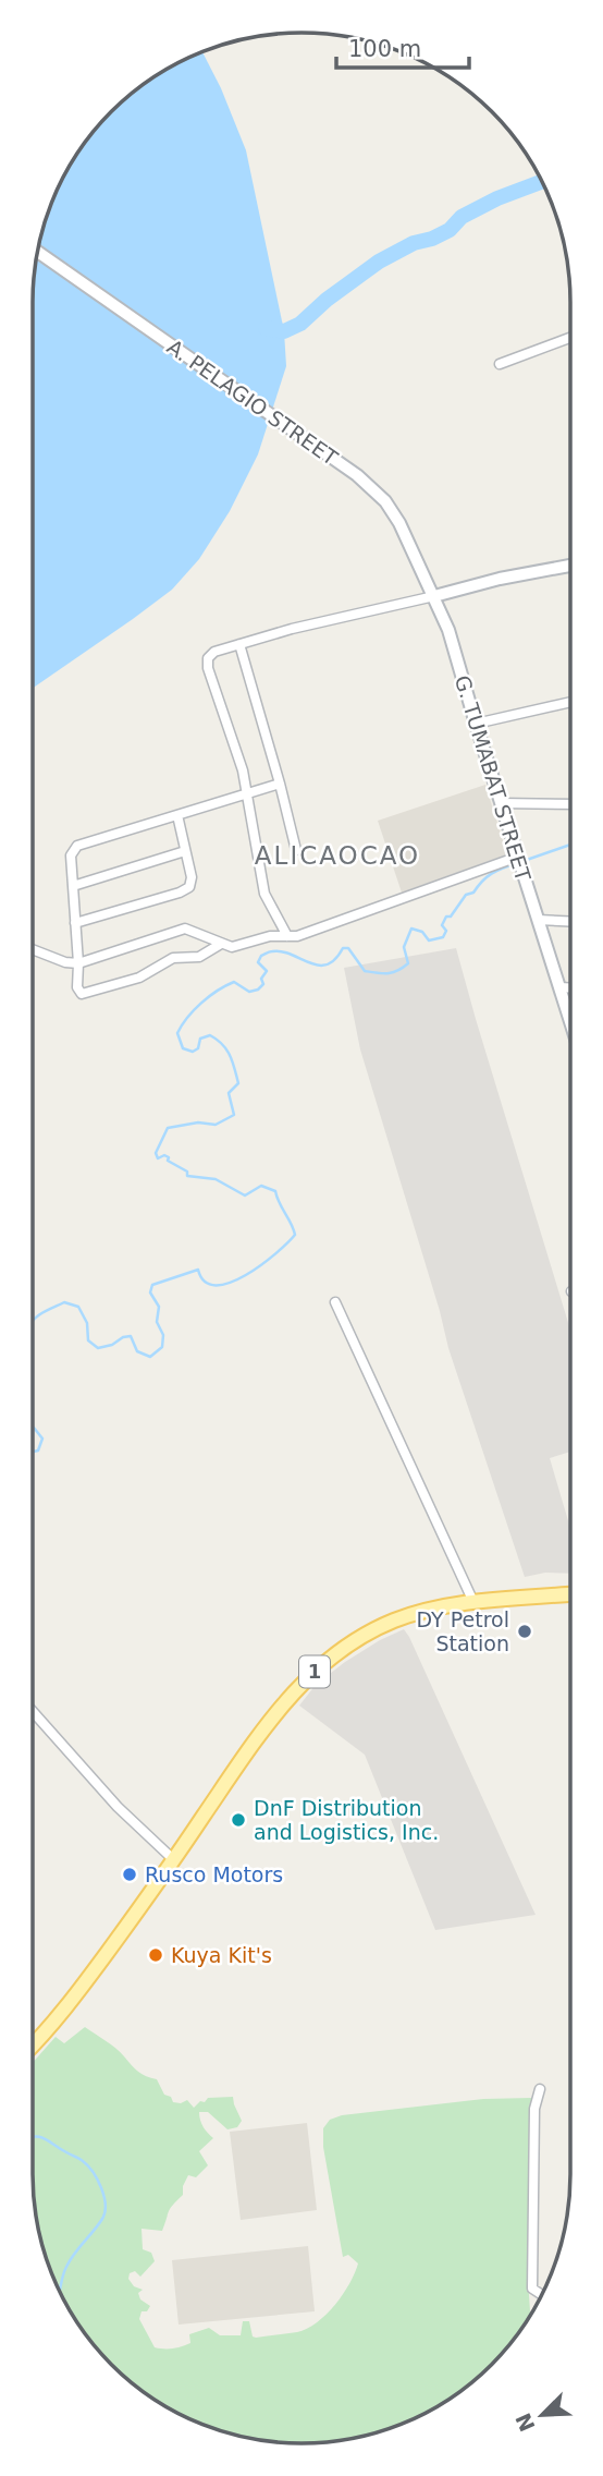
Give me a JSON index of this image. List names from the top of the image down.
{
  "streets": {
    "main road": ["A. PELAGIO STREET", "G. TUMABAT STREET", "1"]
  },
  "crossings": [
    ["A. PELAGIO STREET", "G. TUMABAT STREET"]
  ],
  "districts": ["ALICAOCAO"],
  "places": [
    "DY Petrol Station",
    "DnF Distribution and Logistics, Inc.",
    "Rusco Motors",
    "Kuya Kit's"
  ],
  "scale_bar": "100 m",
  "north": "bottom left"
}
